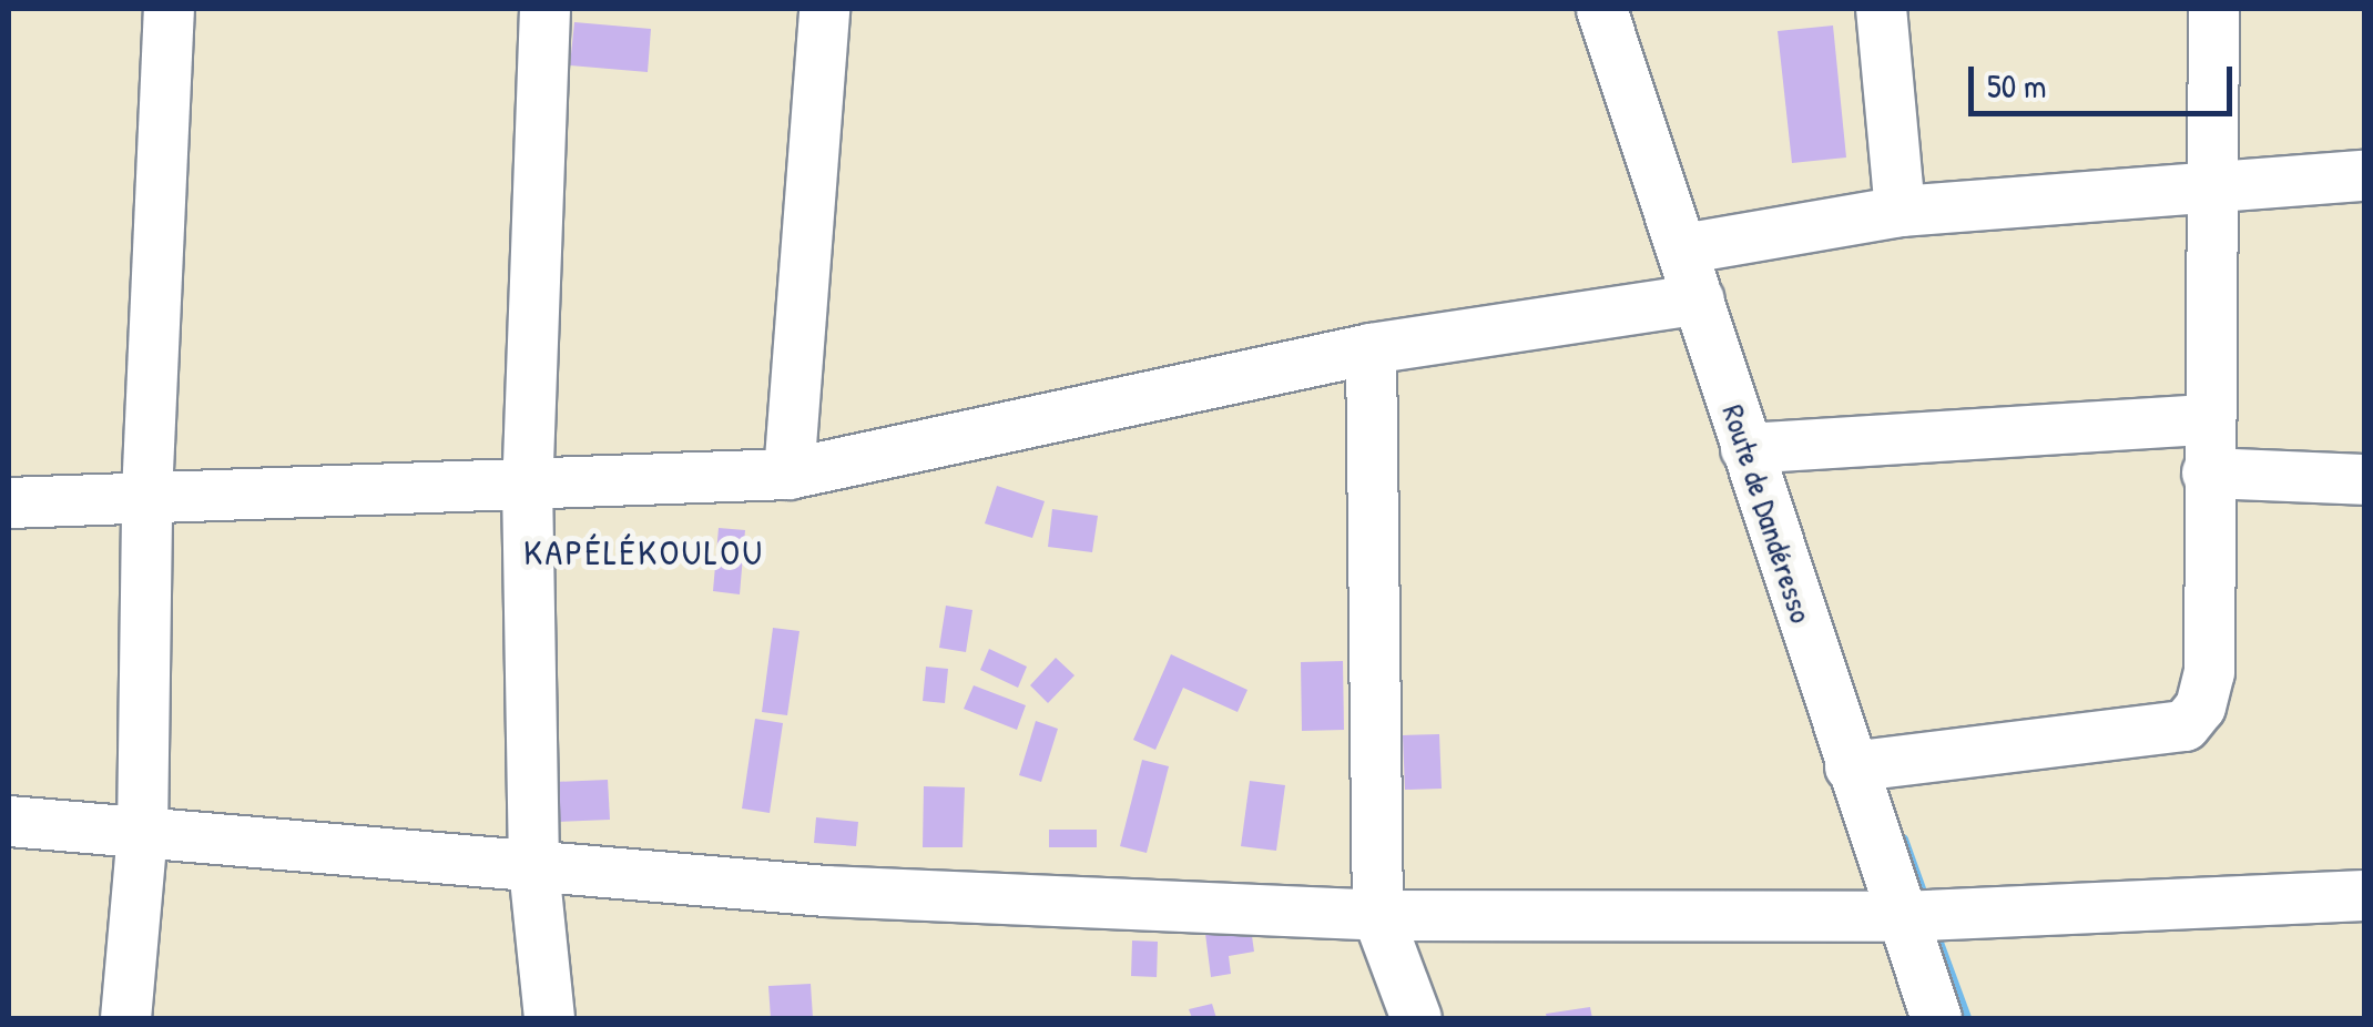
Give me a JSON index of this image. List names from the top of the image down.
{
  "streets": {
    "street": ["Route de Dandéresso"]
  },
  "districts": ["KAPÉLÉKOULOU"],
  "scale_bar": "50 m"
}
